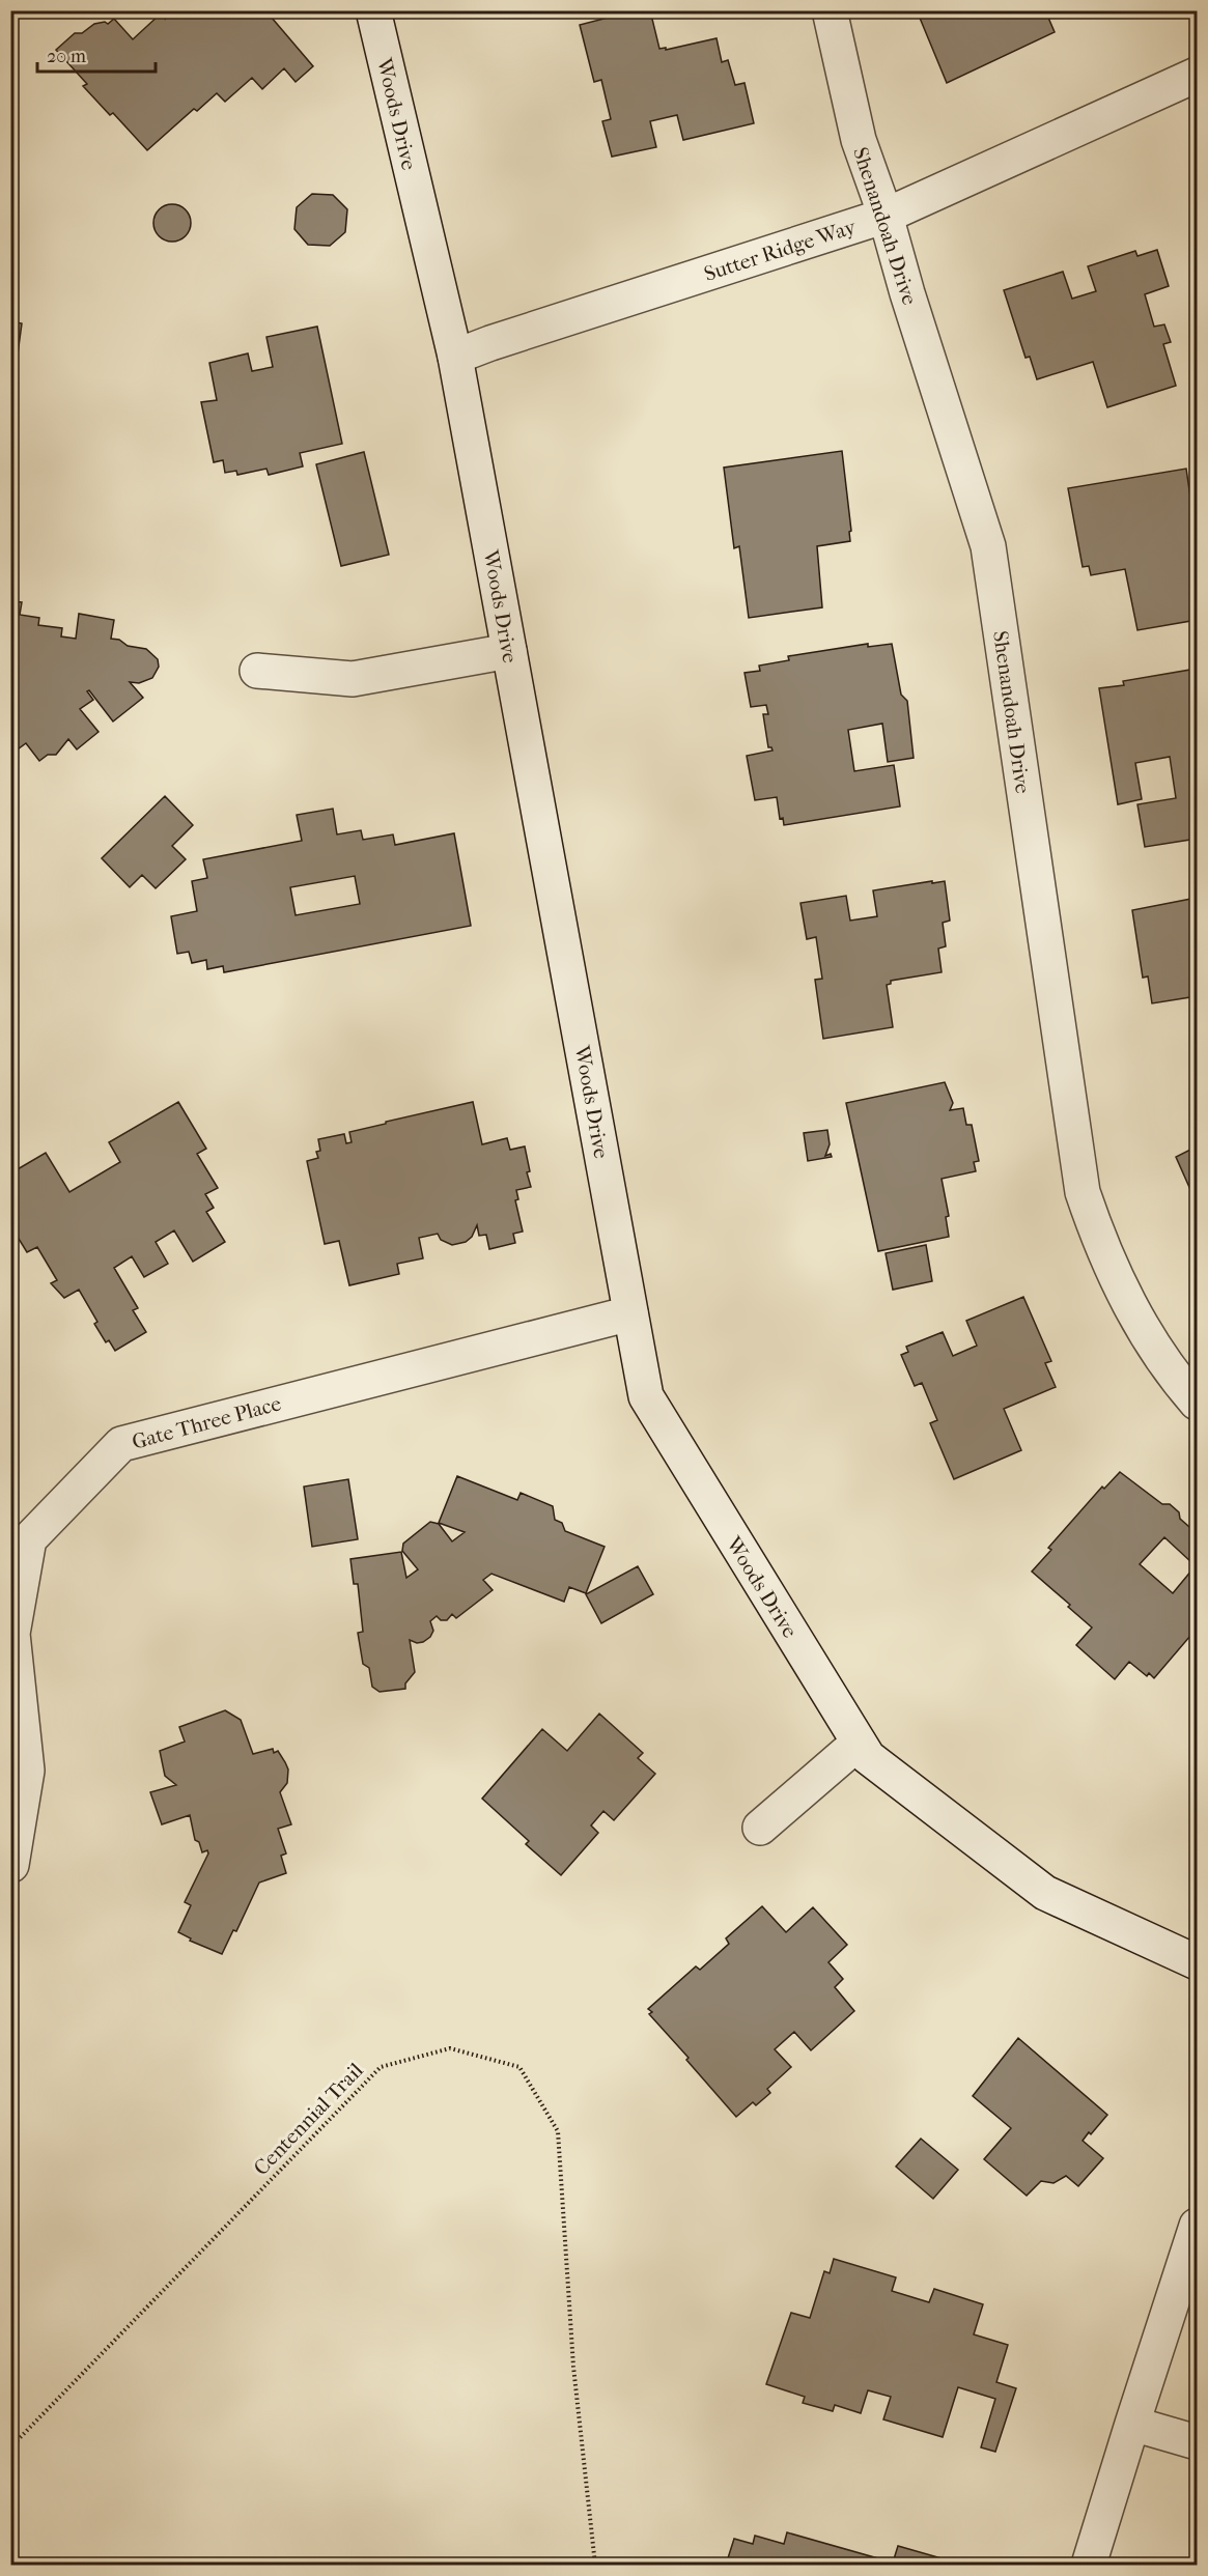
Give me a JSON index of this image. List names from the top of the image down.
{
  "streets": {
    "street": [
      "Woods Drive",
      "Shenandoah Drive",
      "Sutter Ridge Way",
      "Gate Three Place"
    ],
    "path": ["Centennial Trail"]
  },
  "crossings": [
    ["Woods Drive", "Sutter Ridge Way"],
    ["Woods Drive", "Gate Three Place"],
    ["Shenandoah Drive", "Sutter Ridge Way"]
  ],
  "scale_bar": "20 m"
}
